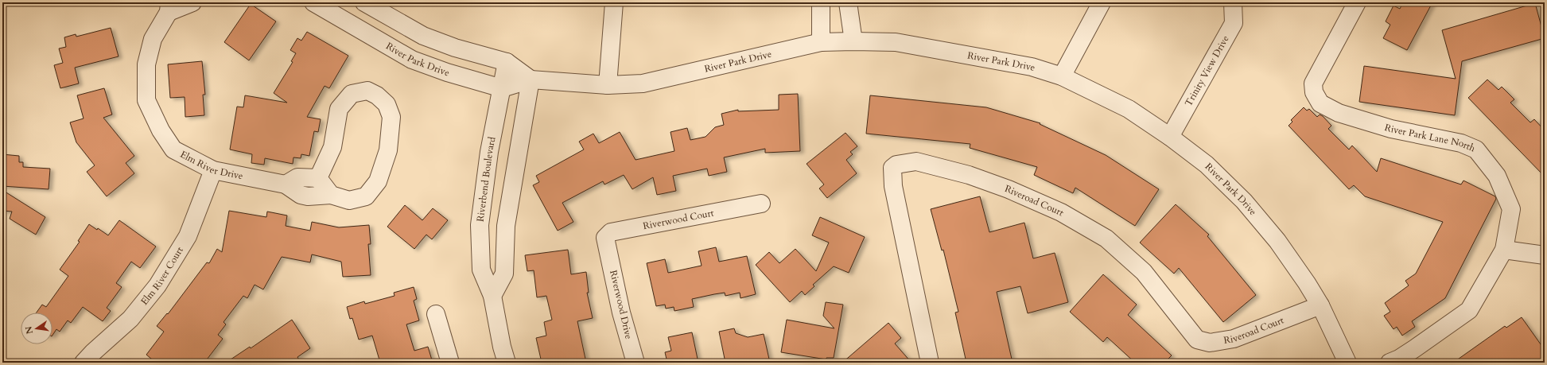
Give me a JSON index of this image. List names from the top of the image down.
{
  "streets": {
    "street": [
      "River Park Drive",
      "Trinity View Drive",
      "River Park Lane North",
      "Elm River Drive",
      "Riverbend Boulevard",
      "Riveroad Court",
      "Riverwood Court",
      "Elm River Court",
      "Riverwood Drive"
    ]
  },
  "crossings": [
    ["River Park Drive", "Trinity View Drive"],
    ["River Park Drive", "Riverbend Boulevard"],
    ["River Park Drive", "Riveroad Court"],
    ["Elm River Drive", "Elm River Court"],
    ["Riverwood Court", "Riverwood Drive"]
  ],
  "north": "left"
}
